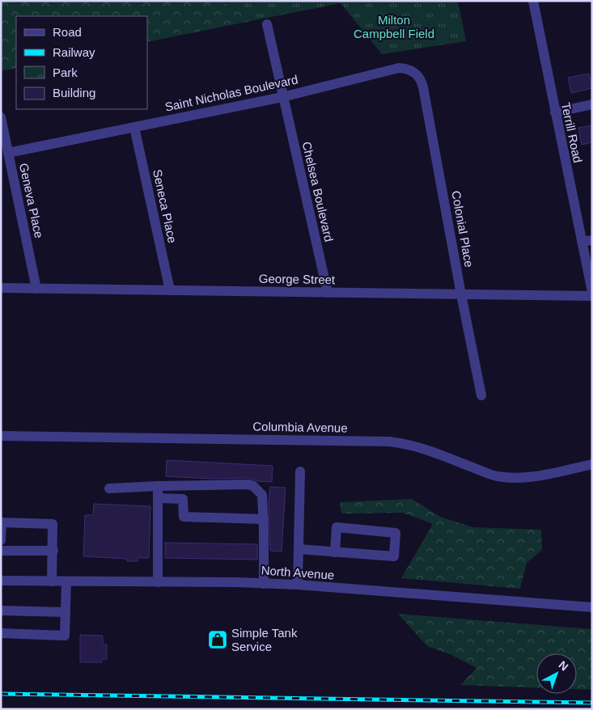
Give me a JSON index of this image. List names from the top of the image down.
{
  "streets": {
    "street": [
      "Saint Nicholas Boulevard",
      "Terrill Road",
      "Chelsea Boulevard",
      "Geneva Place",
      "Seneca Place",
      "Colonial Place",
      "George Street",
      "Columbia Avenue",
      "North Avenue"
    ]
  },
  "crossings": [
    ["Saint Nicholas Boulevard", "Chelsea Boulevard"],
    ["Saint Nicholas Boulevard", "Geneva Place"],
    ["Saint Nicholas Boulevard", "Seneca Place"],
    ["Saint Nicholas Boulevard", "Colonial Place"],
    ["Chelsea Boulevard", "George Street"],
    ["Geneva Place", "George Street"],
    ["Seneca Place", "George Street"],
    ["Colonial Place", "George Street"]
  ],
  "parks": ["Milton Campbell Field"],
  "places": {
    "shop": ["Simple Tank Service"]
  },
  "legend": [
    "Road",
    "Railway",
    "Park",
    "Building"
  ],
  "north": "top right"
}
